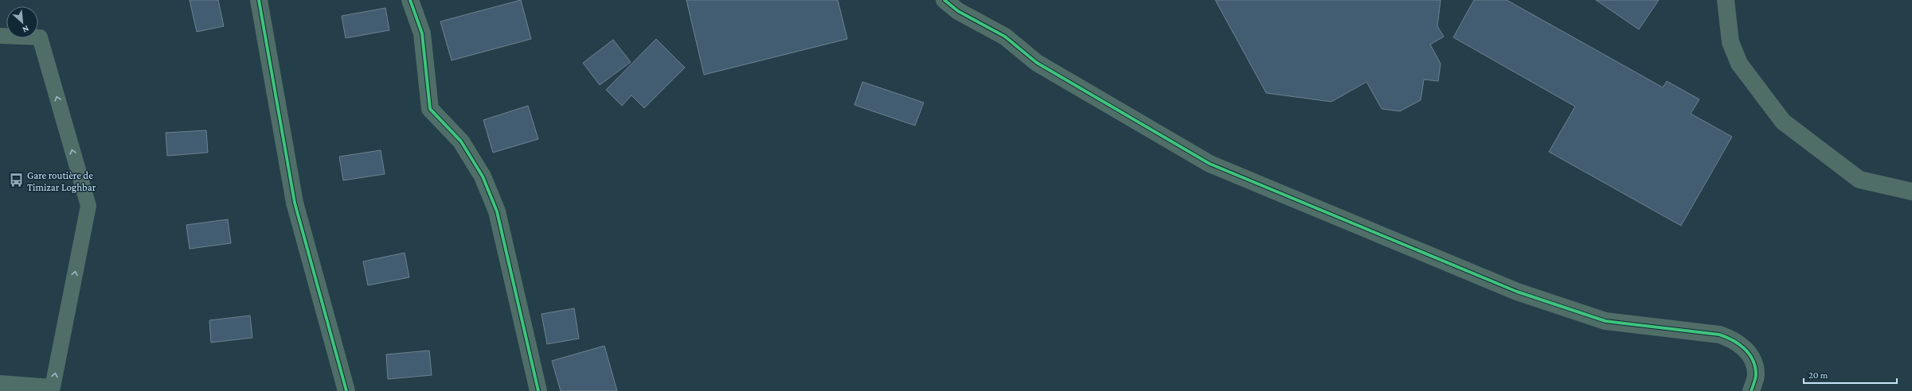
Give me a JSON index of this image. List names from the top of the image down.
{
  "places": {
    "bus stop": ["Gare routière de Timizar Loghbar"]
  },
  "scale_bar": "20 m",
  "north": "bottom right"
}
